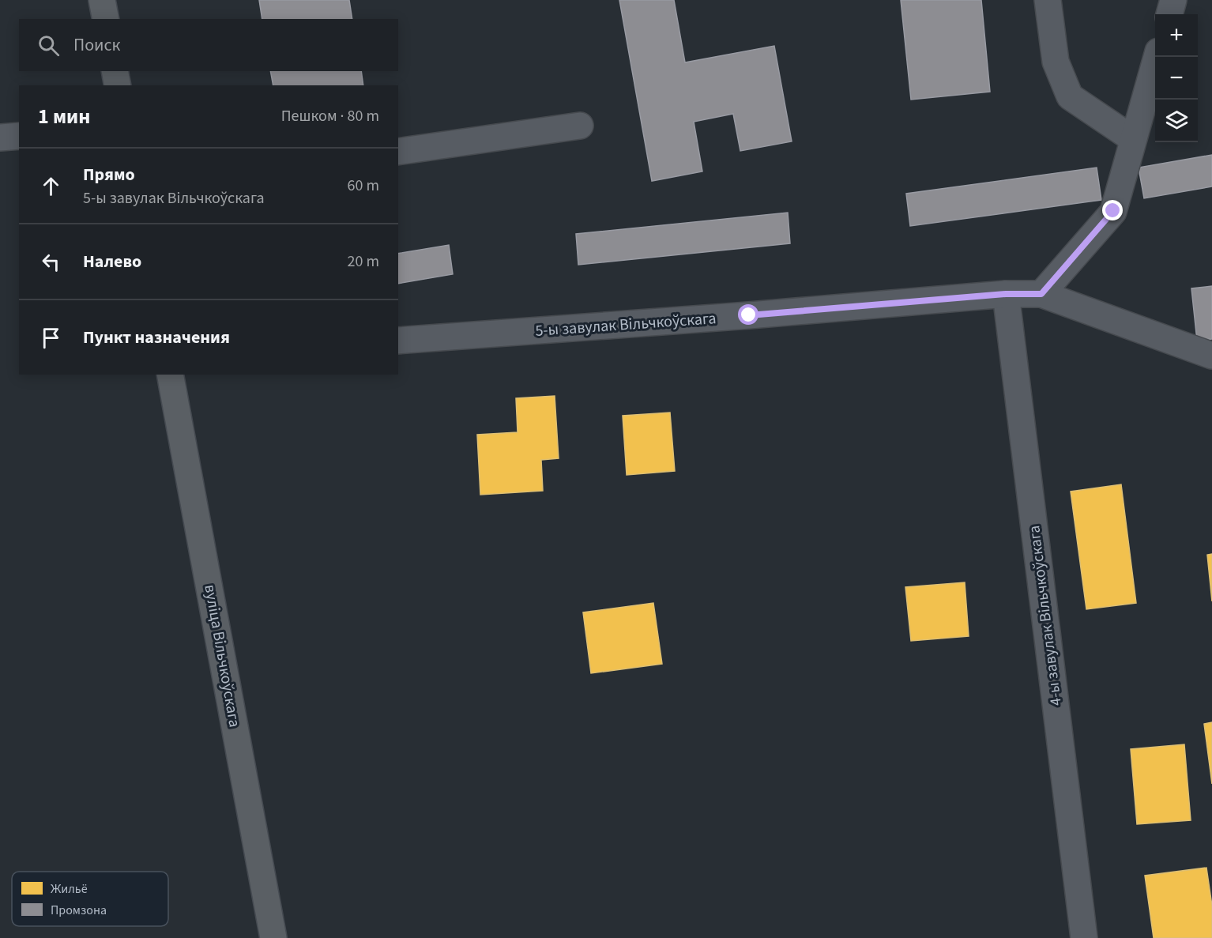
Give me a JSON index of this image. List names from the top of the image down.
{
  "streets": {
    "main road": ["вуліца Вільчкоўскага"],
    "street": ["5-ы завулак Вільчкоўскага", "4-ы завулак Вільчкоўскага"]
  },
  "crossings": [
    ["5-ы завулак Вільчкоўскага", "4-ы завулак Вільчкоўскага"]
  ],
  "legend": ["Жильё", "Промзона"],
  "page": {
    "map_buttons": ["+", "−"],
    "search": "Поиск",
    "heading": ["1 мин", "Пешком · 80 m"],
    "list": [
      ["Прямо", "5-ы завулак Вільчкоўскага", "60 m"],
      ["Налево", "20 m"],
      "Пункт назначения"
    ]
  }
}
